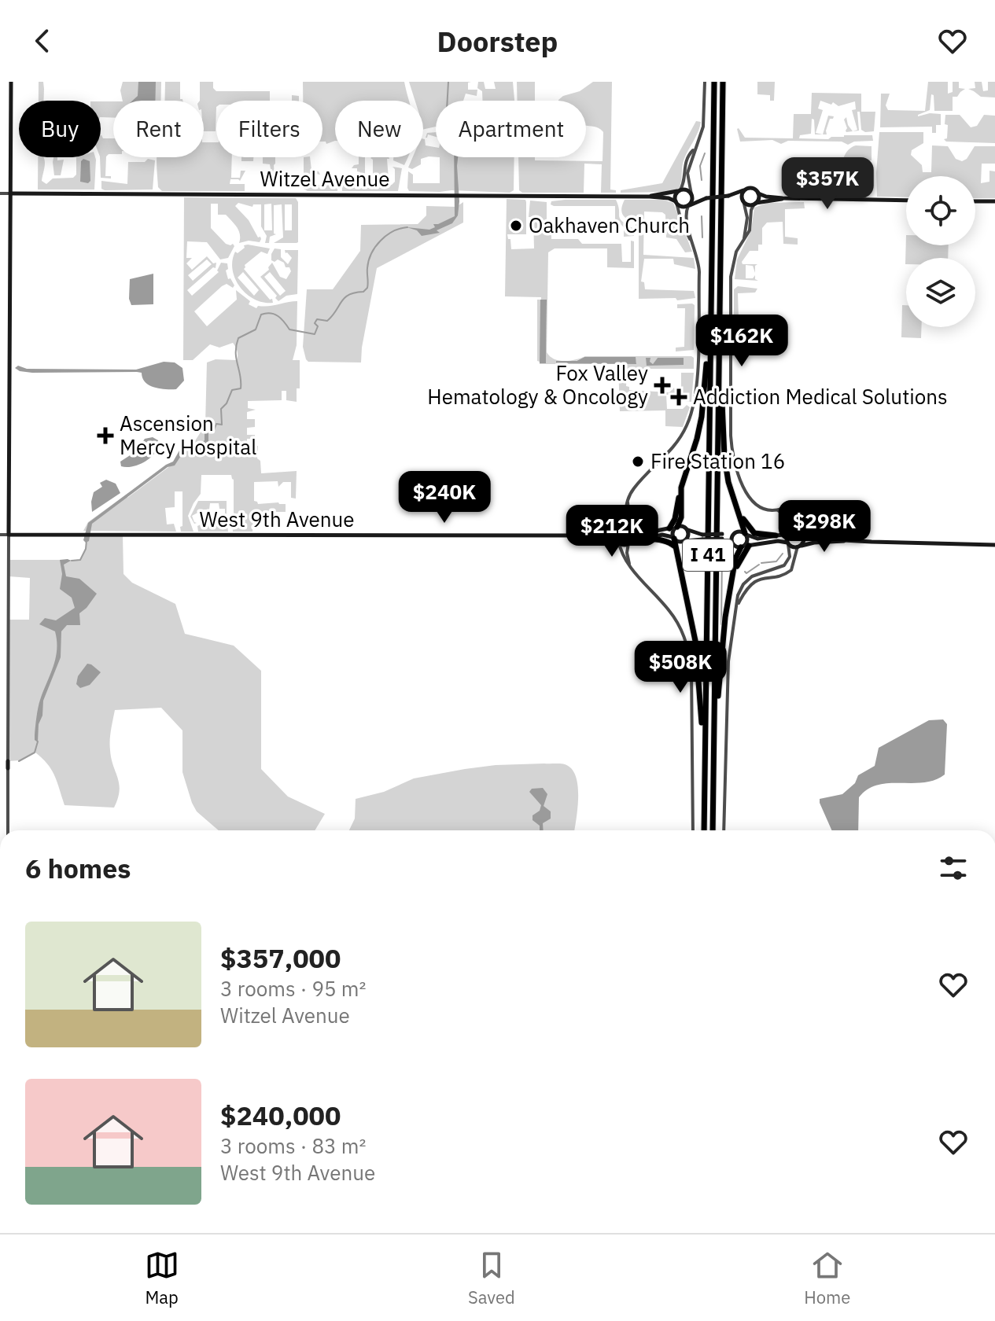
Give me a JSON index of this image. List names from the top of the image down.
{
  "streets": {
    "highway": ["I 41"],
    "main road": ["Witzel Avenue", "West 9th Avenue"]
  },
  "places": {
    "other": ["Oakhaven Church", "Fire Station 16"],
    "health": ["Fox Valley Hematology & Oncology", "Addiction Medical Solutions", "Ascension Mercy Hospital"]
  },
  "page": {
    "header": "Doorstep",
    "chip": [
      "Buy",
      "Rent",
      "Filters",
      "New",
      "Apartment"
    ],
    "price": [
      "$357K",
      "$162K",
      "$240K",
      "$298K",
      "$212K",
      "$508K"
    ],
    "heading": "6 homes",
    "list": [
      {
        "name": "$357,000",
        "note": "3 rooms · 95 m² · Witzel Avenue"
      },
      {
        "name": "$240,000",
        "note": "3 rooms · 83 m² · West 9th Avenue"
      }
    ],
    "tabs": ["Map", "Saved", "Home"]
  }
}
